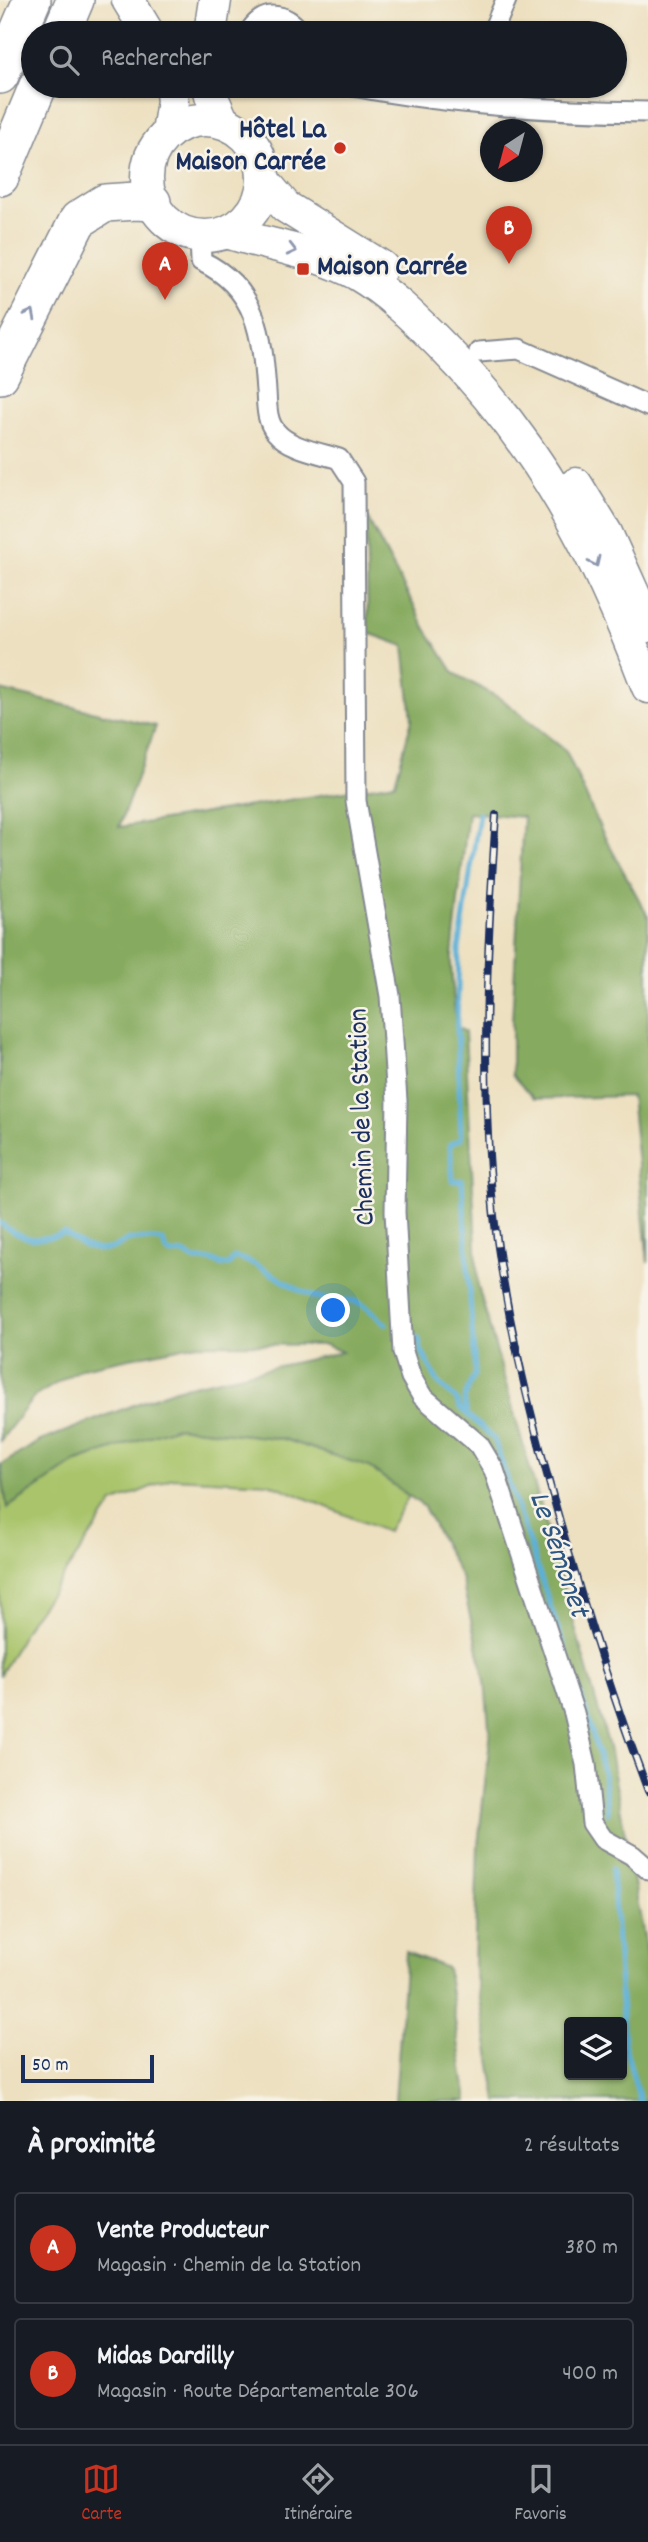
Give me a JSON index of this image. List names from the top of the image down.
{
  "streets": {
    "street": ["Chemin de la Station"]
  },
  "water": ["Le Sémonet"],
  "places": {
    "other": ["Hôtel La Maison Carrée"],
    "transit": ["Maison Carrée"]
  },
  "scale_bar": "50 m",
  "north": "bottom left",
  "page": {
    "search": "Rechercher",
    "pins": ["B", "A"],
    "scale": "50 m",
    "heading": ["À proximité", "2 résultats"],
    "list": [
      {
        "mark": "A",
        "name": "Vente Producteur",
        "note": "Magasin · Chemin de la Station",
        "value": "380 m"
      },
      {
        "mark": "B",
        "name": "Midas Dardilly",
        "note": "Magasin · Route Départementale 306",
        "value": "400 m"
      }
    ],
    "nav": ["Carte", "Itinéraire", "Favoris"]
  }
}
